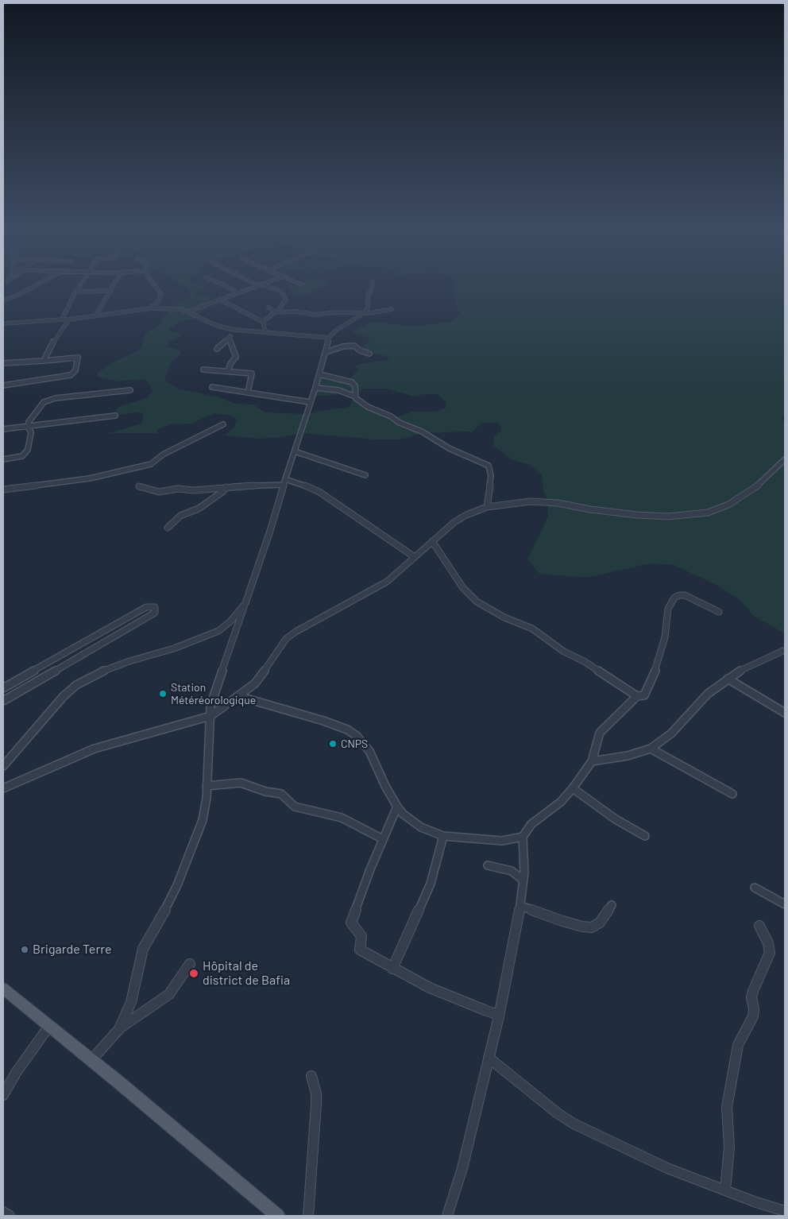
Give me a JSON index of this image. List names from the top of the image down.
{
  "places": [
    "Station Météréorologique",
    "CNPS",
    "Brigarde Terre",
    "Hôpital de district de Bafia"
  ]
}
